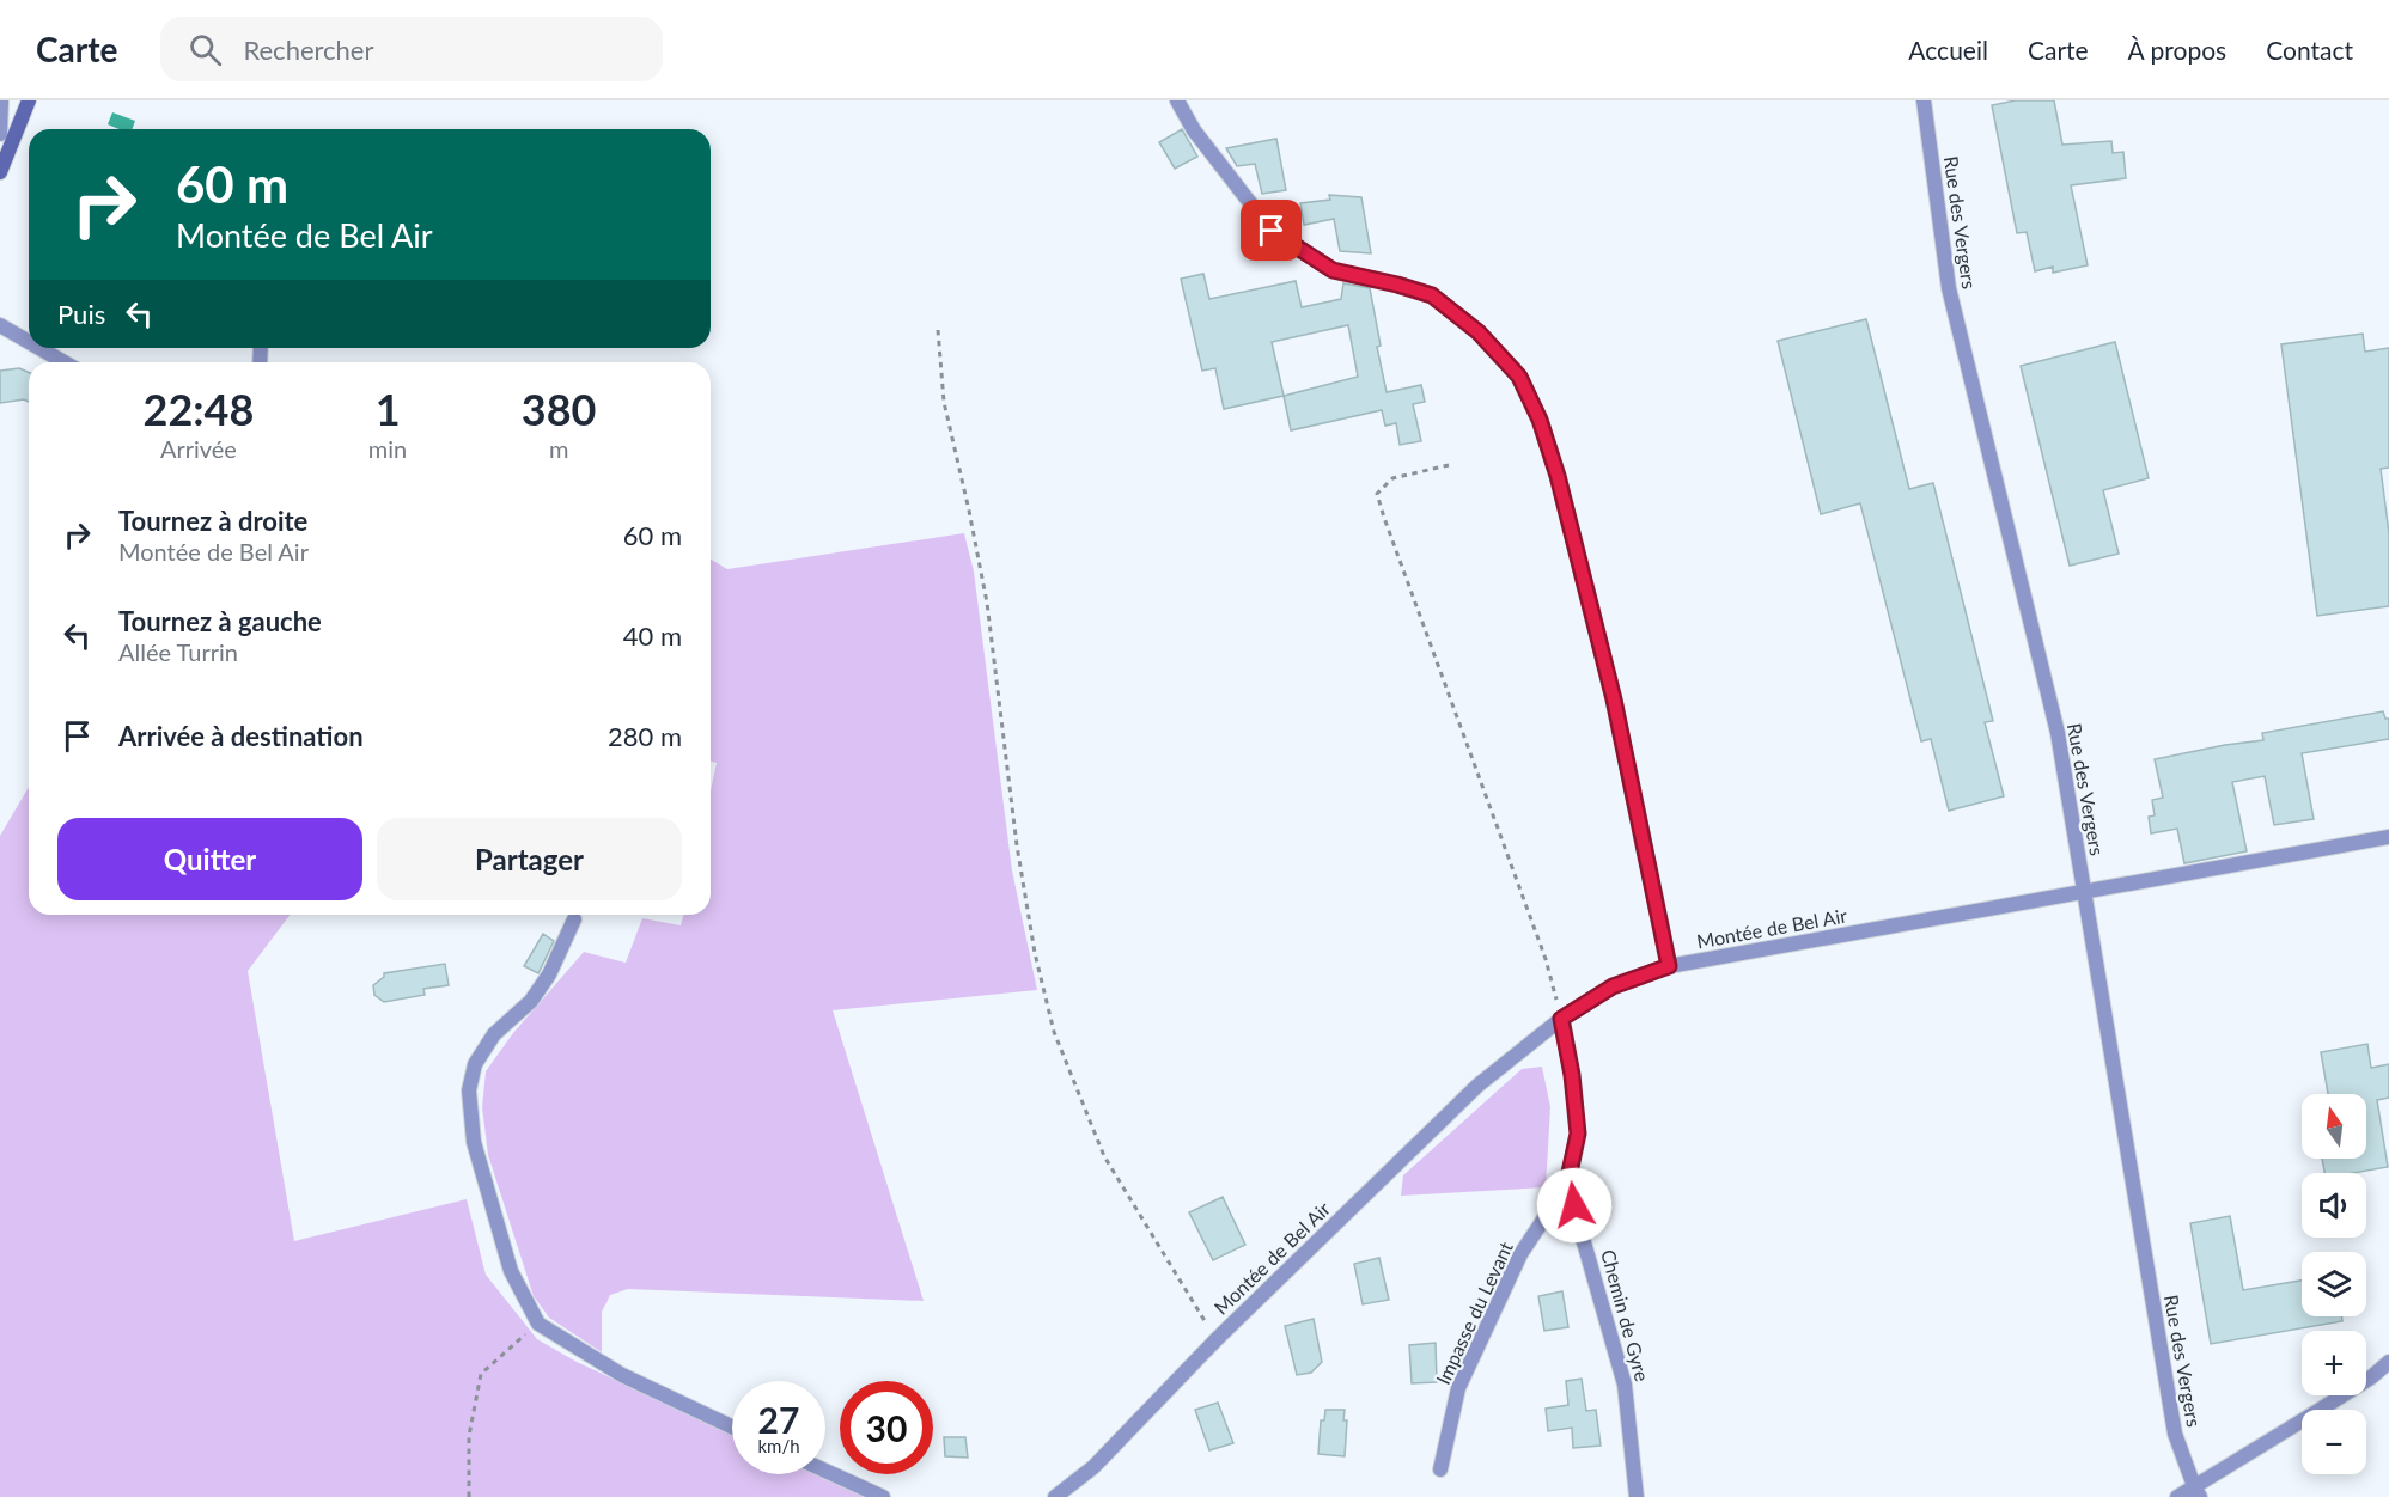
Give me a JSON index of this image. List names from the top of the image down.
{
  "streets": {
    "street": [
      "Rue des Vergers",
      "Montée de Bel Air",
      "Impasse du Levant",
      "Chemin de Gyre"
    ]
  },
  "crossings": [
    ["Rue des Vergers", "Montée de Bel Air"],
    ["Montée de Bel Air", "Chemin de Gyre"],
    ["Impasse du Levant", "Chemin de Gyre"]
  ],
  "north": "top",
  "page": {
    "header": "Carte",
    "search": "Rechercher",
    "nav": [
      "Accueil",
      "Carte",
      "À propos",
      "Contact"
    ],
    "turn": ["60 m", "Montée de Bel Air"],
    "then": "Puis",
    "eta": [
      "22:48",
      "Arrivée",
      "1",
      "min",
      "380",
      "m"
    ],
    "list": [
      {
        "name": "Tournez à droite",
        "note": "Montée de Bel Air",
        "value": "60 m"
      },
      {
        "name": "Tournez à gauche",
        "note": "Allée Turrin",
        "value": "40 m"
      },
      {
        "name": "Arrivée à destination",
        "value": "280 m"
      }
    ],
    "buttons": ["Quitter", "Partager"],
    "map_buttons": ["+", "−"],
    "speed": "27 km/h",
    "limit": "30"
  }
}
